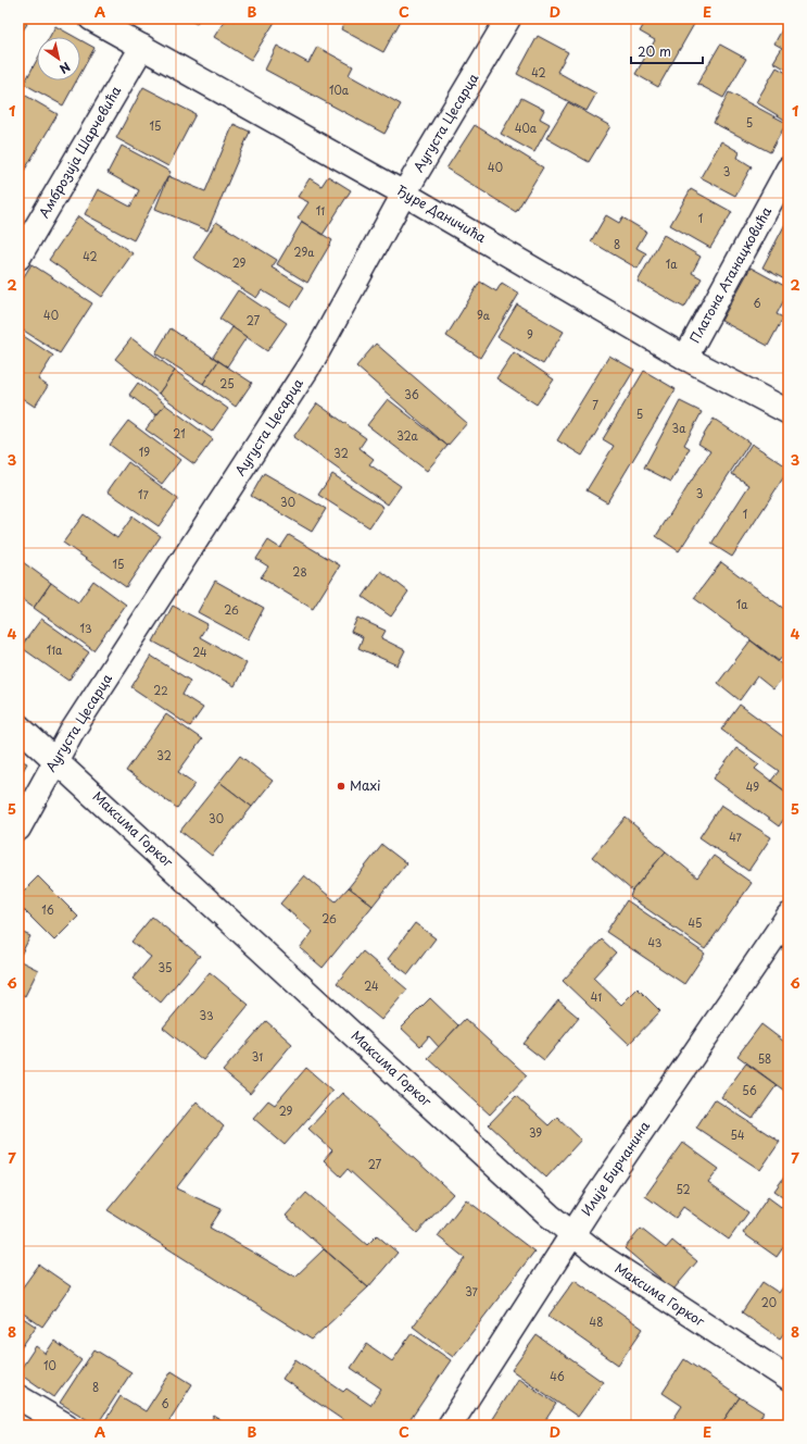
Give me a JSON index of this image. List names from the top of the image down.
{
  "streets": {
    "street": [
      "Аугуста Цесарца",
      "Амброзија Шарчевића",
      "Ђуре Даничића",
      "Платона Атанацковића",
      "Максима Горког",
      "Илије Бирчанина"
    ]
  },
  "crossings": [
    ["Аугуста Цесарца", "Ђуре Даничића"],
    ["Аугуста Цесарца", "Максима Горког"],
    ["Амброзија Шарчевића", "Ђуре Даничића"],
    ["Ђуре Даничића", "Платона Атанацковића"],
    ["Максима Горког", "Илије Бирчанина"]
  ],
  "places": ["Maxi"],
  "house_numbers": [
    "42",
    "10a",
    "5",
    "15",
    "40a",
    "40",
    "3",
    "11",
    "1",
    "8",
    "29a",
    "42",
    "29",
    "1a",
    "6",
    "40",
    "9a",
    "27",
    "9",
    "25",
    "36",
    "7",
    "5",
    "3a",
    "21",
    "32a",
    "19",
    "32",
    "3",
    "17",
    "30",
    "1",
    "15",
    "28",
    "1a",
    "26",
    "13",
    "11a",
    "24",
    "22",
    "32",
    "49",
    "30",
    "47",
    "16",
    "26",
    "45",
    "43",
    "35",
    "24",
    "41",
    "33",
    "31",
    "58",
    "56",
    "29",
    "39",
    "54",
    "27",
    "52",
    "37",
    "20",
    "48",
    "10",
    "46",
    "8",
    "6"
  ],
  "scale_bar": "20 m",
  "north": "bottom right",
  "grid": {
    "columns": [
      "A",
      "B",
      "C",
      "D",
      "E"
    ],
    "rows": [
      "1",
      "2",
      "3",
      "4",
      "5",
      "6",
      "7",
      "8"
    ]
  }
}
